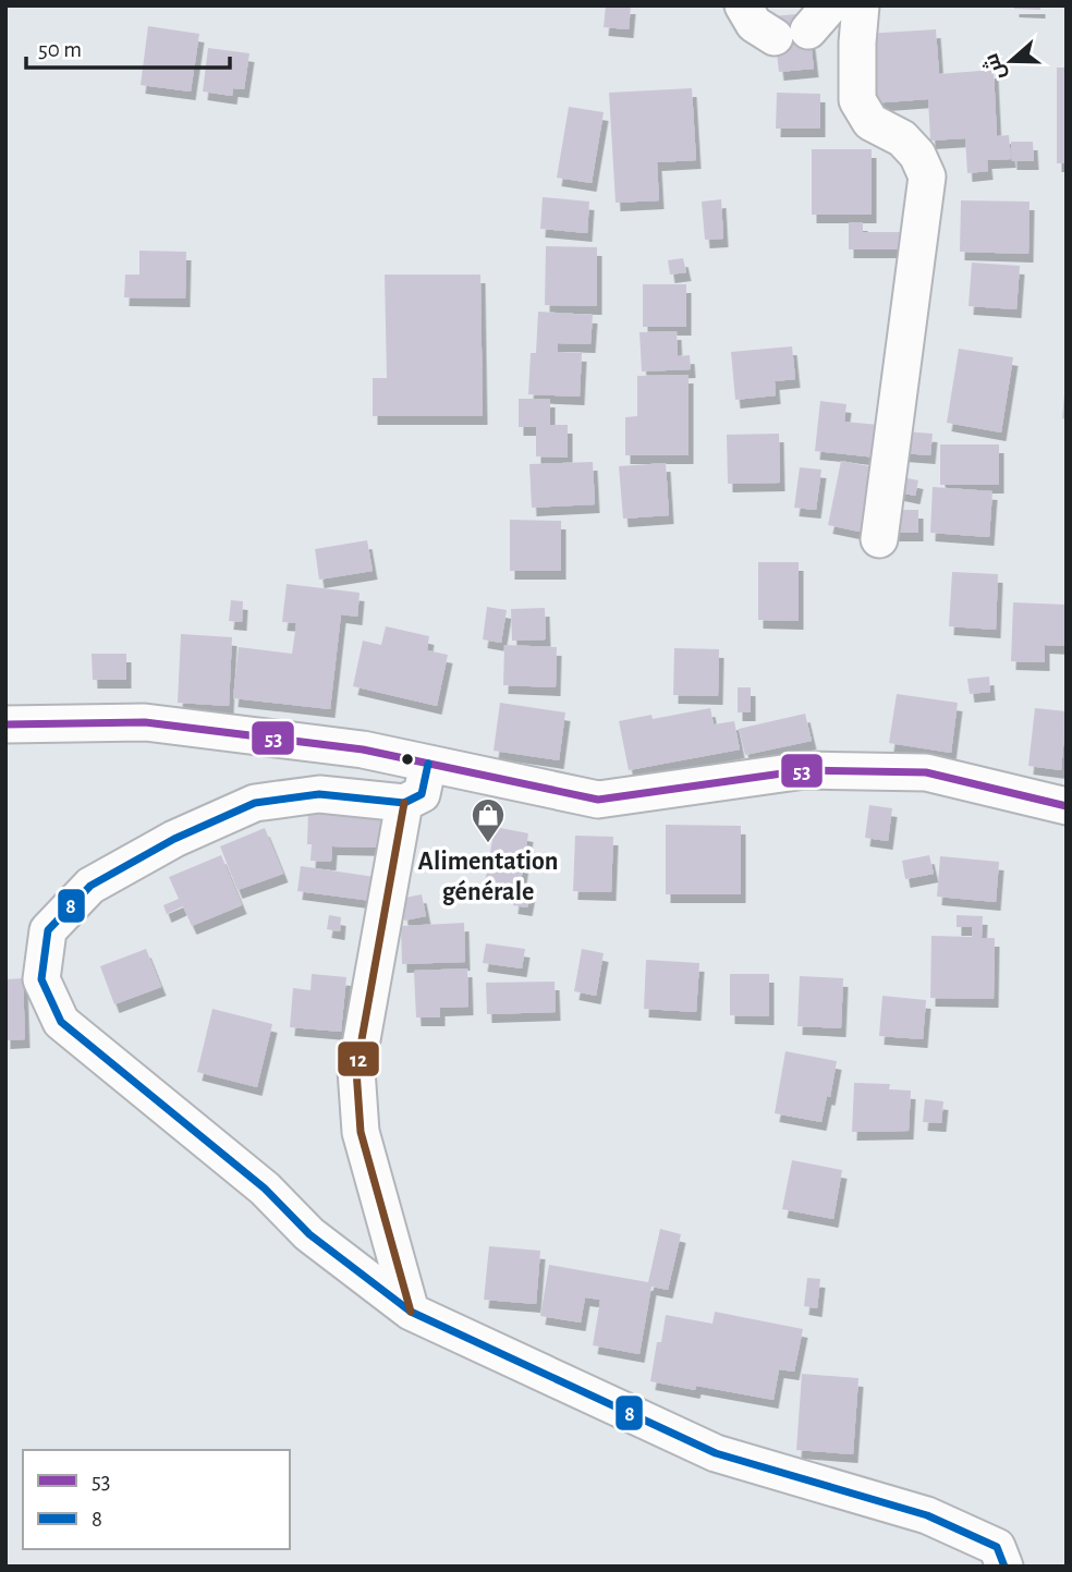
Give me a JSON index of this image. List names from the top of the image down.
{
  "places": {
    "shop": ["Alimentation générale"]
  },
  "lines": ["transit line 53", "transit line 8", "transit line 12"],
  "legend": ["53", "8"],
  "scale_bar": "50 m",
  "north": "left"
}
